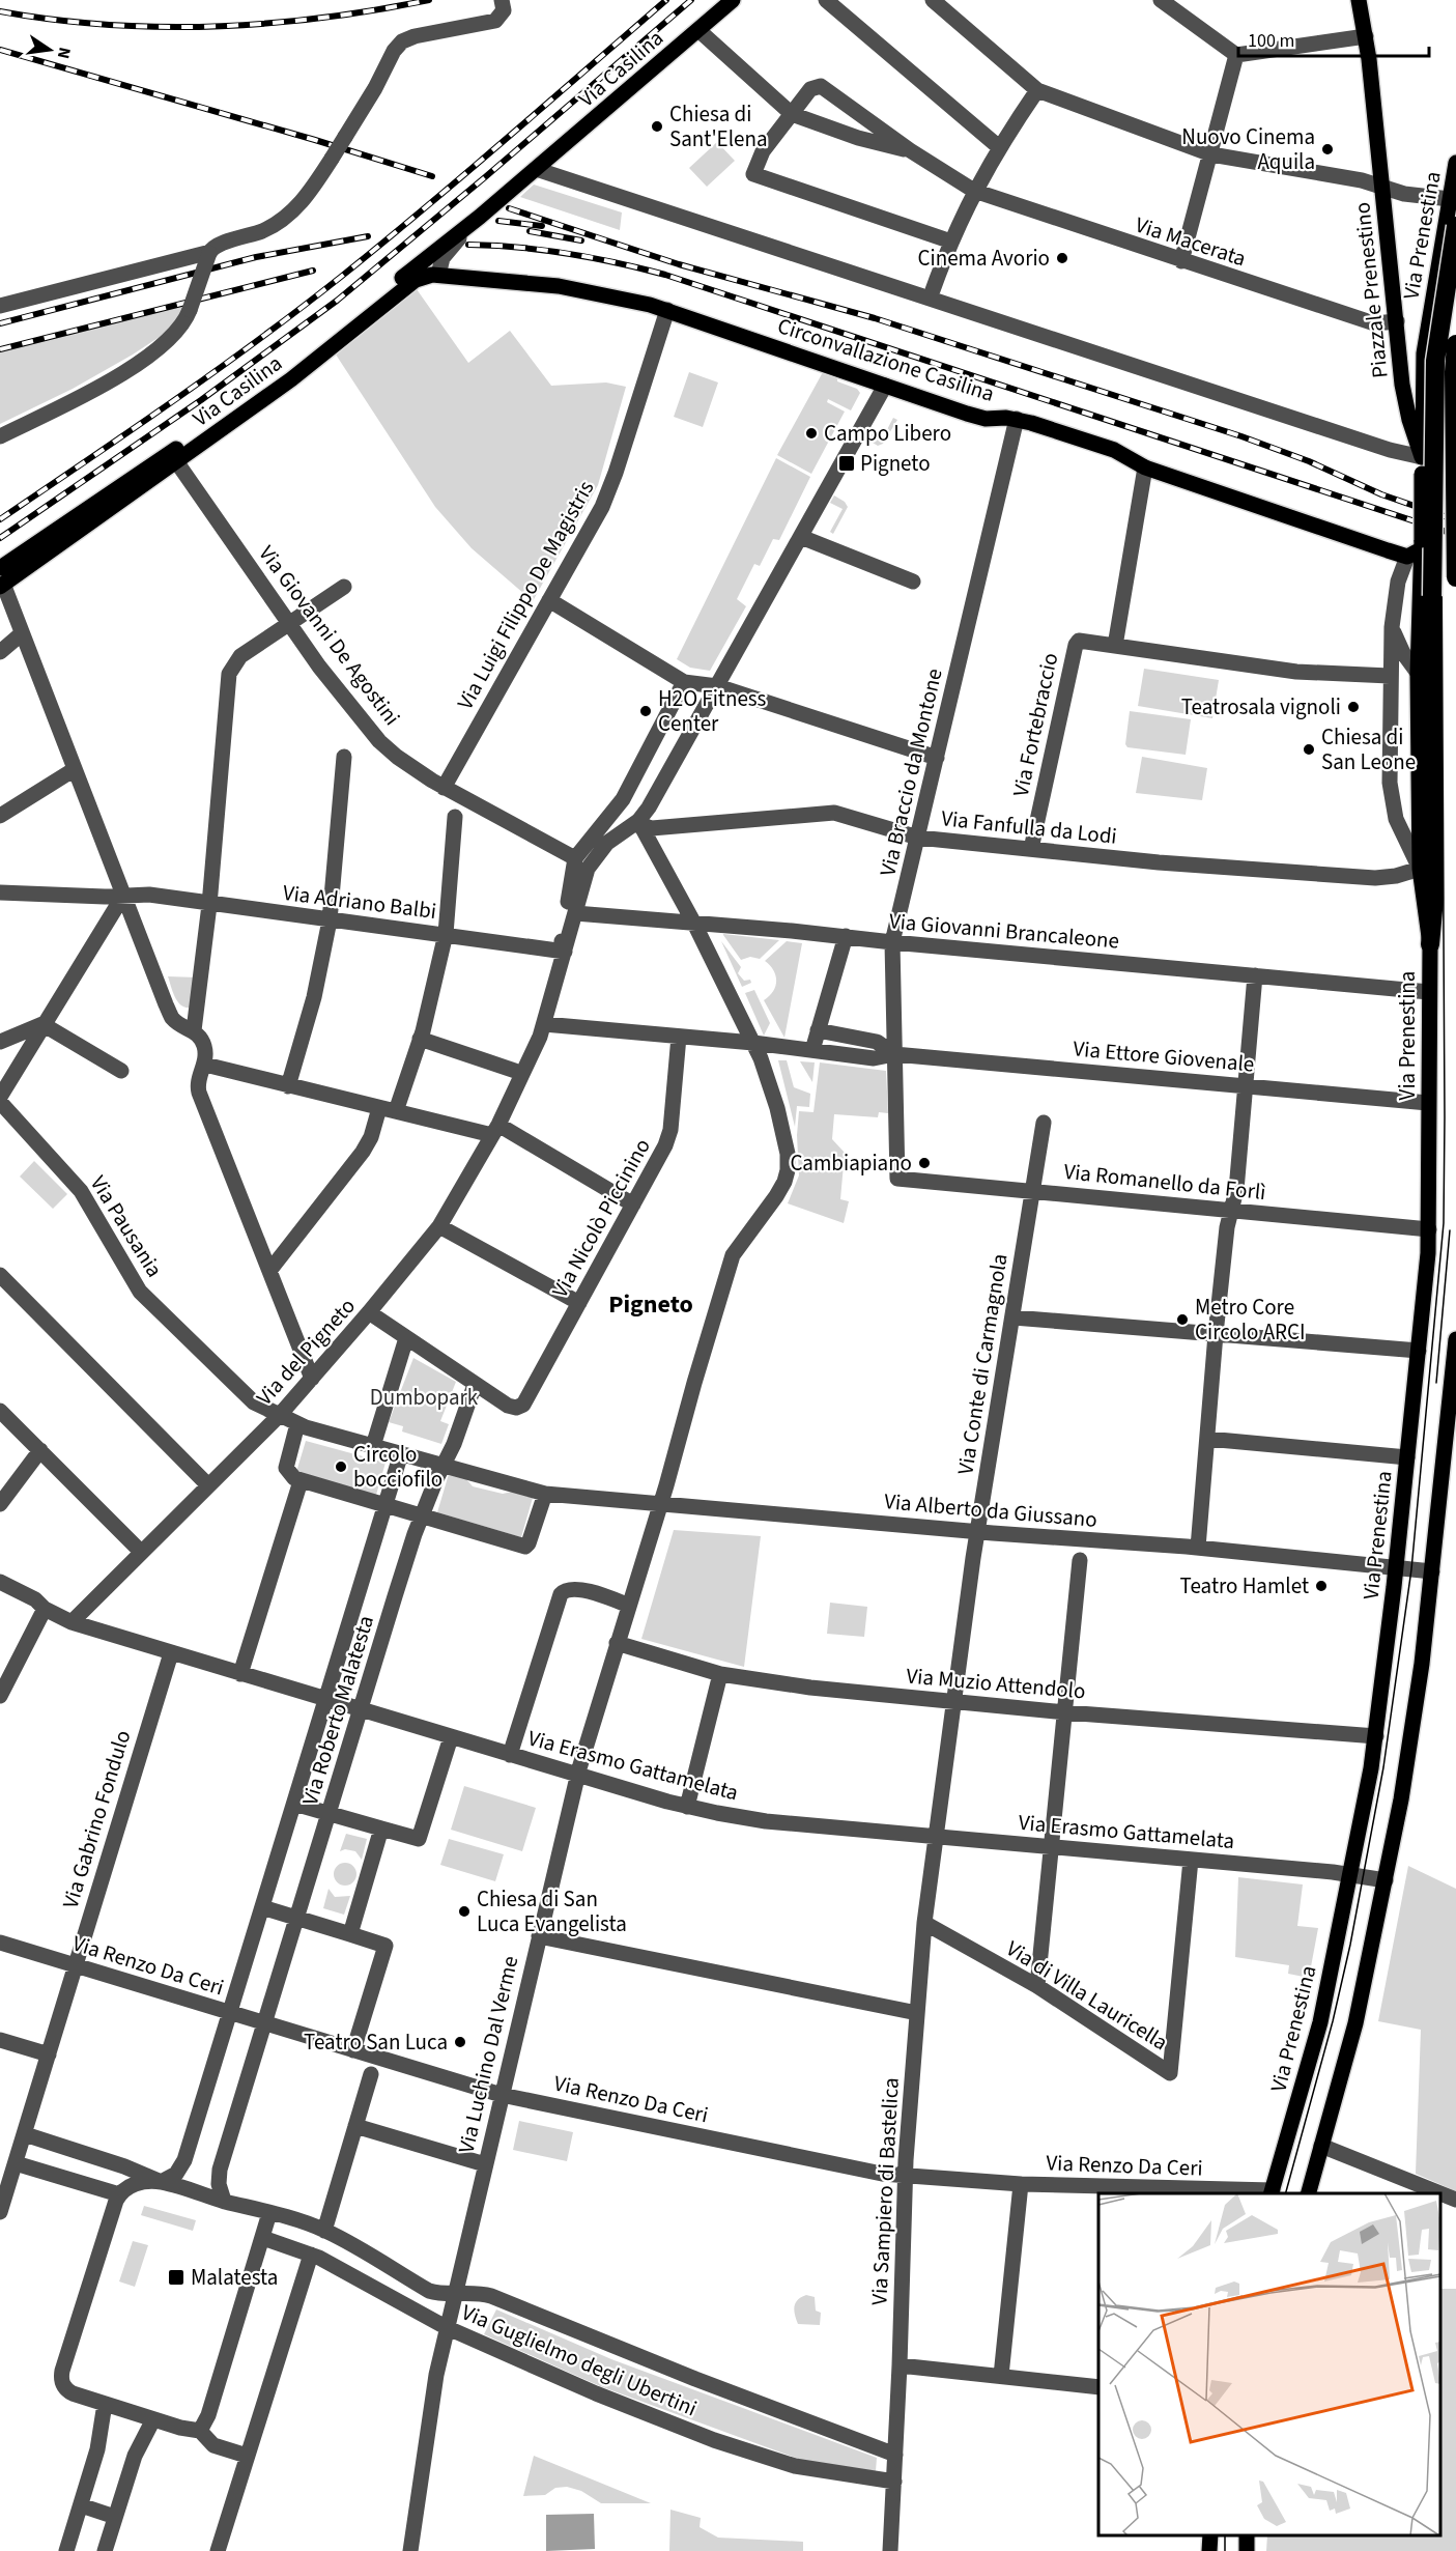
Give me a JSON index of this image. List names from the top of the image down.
{
  "streets": {
    "main road": [
      "Via Casilina",
      "Via Prenestina",
      "Piazzale Prenestino",
      "Circonvallazione Casilina"
    ],
    "street": [
      "Via Macerata",
      "Via Luigi Filippo De Magistris",
      "Via Giovanni De Agostini",
      "Via Fortebraccio",
      "Via Braccio da Montone",
      "Via Fanfulla da Lodi",
      "Via Adriano Balbi",
      "Via Giovanni Brancaleone",
      "Via Ettore Giovenale",
      "Via Romanello da Forlì",
      "Via Nicolò Piccinino",
      "Via Pausania",
      "Via del Pigneto",
      "Via Conte di Carmagnola",
      "Via Alberto da Giussano",
      "Via Muzio Attendolo",
      "Via Roberto Malatesta",
      "Via Erasmo Gattamelata",
      "Via Gabrino Fondulo",
      "Via Renzo Da Ceri",
      "Via di Villa Lauricella",
      "Via Luchino Dal Verme",
      "Via Sampiero di Bastelica",
      "Via Guglielmo degli Ubertini"
    ]
  },
  "crossings": [
    ["Via Casilina", "Circonvallazione Casilina"],
    ["Via Casilina", "Via Giovanni De Agostini"],
    ["Via Prenestina", "Piazzale Prenestino"],
    ["Via Prenestina", "Circonvallazione Casilina"],
    ["Via Prenestina", "Via Fanfulla da Lodi"],
    ["Via Prenestina", "Via Giovanni Brancaleone"],
    ["Via Prenestina", "Via Ettore Giovenale"],
    ["Via Prenestina", "Via Romanello da Forlì"],
    ["Via Prenestina", "Via Alberto da Giussano"],
    ["Via Prenestina", "Via Muzio Attendolo"],
    ["Via Prenestina", "Via Erasmo Gattamelata"],
    ["Via Prenestina", "Via Renzo Da Ceri"],
    ["Via Macerata", "Piazzale Prenestino"],
    ["Circonvallazione Casilina", "Via Luigi Filippo De Magistris"],
    ["Circonvallazione Casilina", "Via Braccio da Montone"],
    ["Circonvallazione Casilina", "Via del Pigneto"],
    ["Via Luigi Filippo De Magistris", "Via Giovanni De Agostini"],
    ["Via Giovanni De Agostini", "Via del Pigneto"],
    ["Via Fortebraccio", "Via Fanfulla da Lodi"],
    ["Via Braccio da Montone", "Via Fanfulla da Lodi"],
    ["Via Braccio da Montone", "Via Giovanni Brancaleone"],
    ["Via Braccio da Montone", "Via Ettore Giovenale"],
    ["Via Braccio da Montone", "Via Romanello da Forlì"],
    ["Via Fanfulla da Lodi", "Via del Pigneto"],
    ["Via Adriano Balbi", "Via del Pigneto"],
    ["Via Giovanni Brancaleone", "Via del Pigneto"],
    ["Via Ettore Giovenale", "Via Nicolò Piccinino"],
    ["Via Ettore Giovenale", "Via del Pigneto"],
    ["Via Ettore Giovenale", "Via Luchino Dal Verme"],
    ["Via Romanello da Forlì", "Via Conte di Carmagnola"],
    ["Via Nicolò Piccinino", "Via Roberto Malatesta"],
    ["Via Pausania", "Via del Pigneto"],
    ["Via Pausania", "Via Alberto da Giussano"],
    ["Via Pausania", "Via Roberto Malatesta"],
    ["Via del Pigneto", "Via Erasmo Gattamelata"],
    ["Via Conte di Carmagnola", "Via Alberto da Giussano"],
    ["Via Conte di Carmagnola", "Via Muzio Attendolo"],
    ["Via Conte di Carmagnola", "Via Erasmo Gattamelata"],
    ["Via Conte di Carmagnola", "Via Sampiero di Bastelica"],
    ["Via Alberto da Giussano", "Via Roberto Malatesta"],
    ["Via Alberto da Giussano", "Via Luchino Dal Verme"],
    ["Via Muzio Attendolo", "Via Luchino Dal Verme"],
    ["Via Roberto Malatesta", "Via Erasmo Gattamelata"],
    ["Via Roberto Malatesta", "Via Renzo Da Ceri"],
    ["Via Roberto Malatesta", "Via Guglielmo degli Ubertini"],
    ["Via Erasmo Gattamelata", "Via Gabrino Fondulo"],
    ["Via Erasmo Gattamelata", "Via di Villa Lauricella"],
    ["Via Erasmo Gattamelata", "Via Luchino Dal Verme"],
    ["Via Erasmo Gattamelata", "Via Sampiero di Bastelica"],
    ["Via Gabrino Fondulo", "Via Renzo Da Ceri"],
    ["Via Gabrino Fondulo", "Via Guglielmo degli Ubertini"],
    ["Via Renzo Da Ceri", "Via Luchino Dal Verme"],
    ["Via Renzo Da Ceri", "Via Sampiero di Bastelica"],
    ["Via di Villa Lauricella", "Via Sampiero di Bastelica"],
    ["Via Luchino Dal Verme", "Via Guglielmo degli Ubertini"],
    ["Via Sampiero di Bastelica", "Via Guglielmo degli Ubertini"]
  ],
  "districts": ["Pigneto"],
  "parks": ["Dumbopark"],
  "places": {
    "other": [
      "Chiesa di Sant'Elena",
      "Nuovo Cinema Aquila",
      "Cinema Avorio",
      "Campo Libero",
      "Teatrosala vignoli",
      "H2O Fitness Center",
      "Chiesa di San Leone",
      "Cambiapiano",
      "Metro Core Circolo ARCI",
      "Circolo bocciofilo",
      "Teatro Hamlet",
      "Chiesa di San Luca Evangelista",
      "Teatro San Luca"
    ],
    "transit": ["Pigneto", "Malatesta"]
  },
  "scale_bar": "100 m",
  "north": "right"
}
